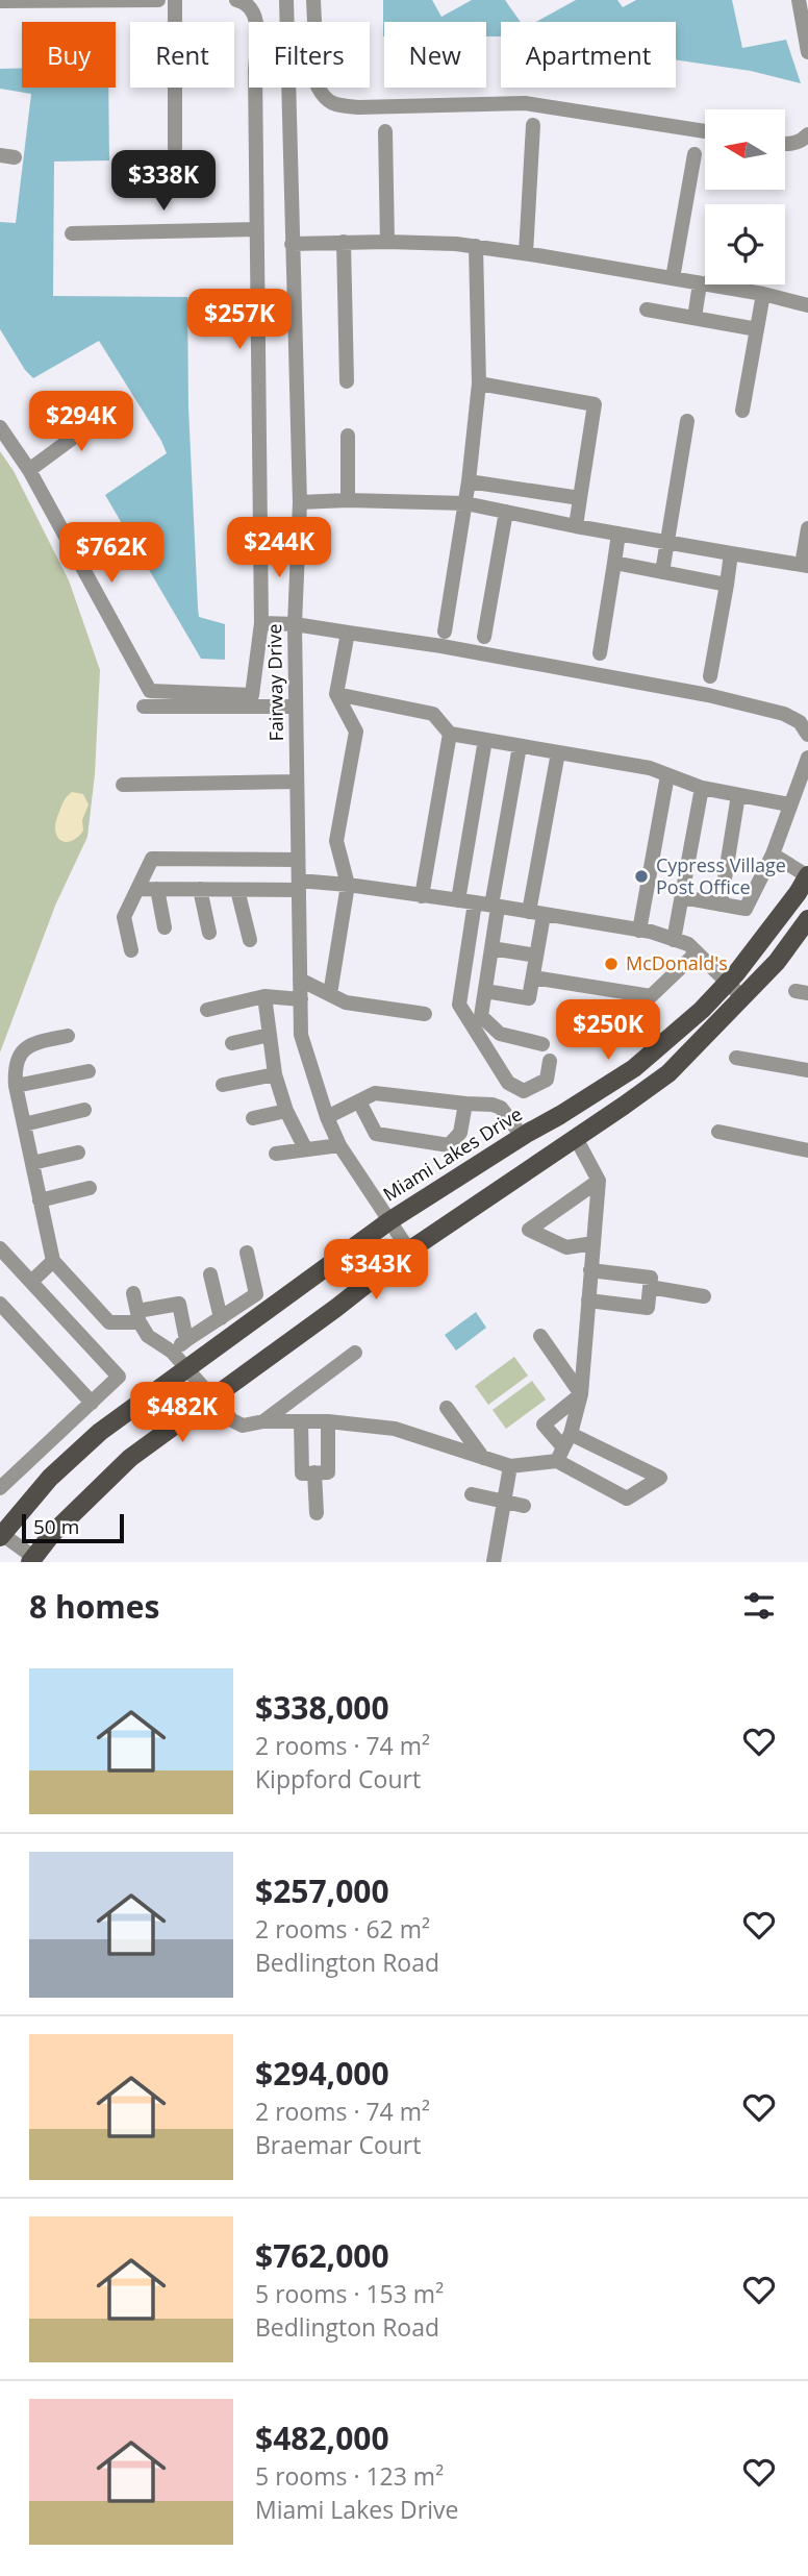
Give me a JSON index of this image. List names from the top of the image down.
{
  "streets": {
    "main road": ["Miami Lakes Drive"],
    "street": ["Fairway Drive"]
  },
  "crossings": [
    ["Fairway Drive", "Miami Lakes Drive"]
  ],
  "places": ["Cypress Village Post Office", "McDonald's"],
  "scale_bar": "50 m",
  "north": "left",
  "page": {
    "chip": [
      "Buy",
      "Rent",
      "Filters",
      "New",
      "Apartment"
    ],
    "price": [
      "$338K",
      "$257K",
      "$294K",
      "$244K",
      "$762K",
      "$250K",
      "$343K",
      "$482K"
    ],
    "scale": "50 m",
    "heading": "8 homes",
    "list": [
      {
        "name": "$338,000",
        "note": "2 rooms · 74 m² · Kippford Court"
      },
      {
        "name": "$257,000",
        "note": "2 rooms · 62 m² · Bedlington Road"
      },
      {
        "name": "$294,000",
        "note": "2 rooms · 74 m² · Braemar Court"
      },
      {
        "name": "$762,000",
        "note": "5 rooms · 153 m² · Bedlington Road"
      },
      {
        "name": "$482,000",
        "note": "5 rooms · 123 m² · Miami Lakes Drive"
      }
    ]
  }
}
